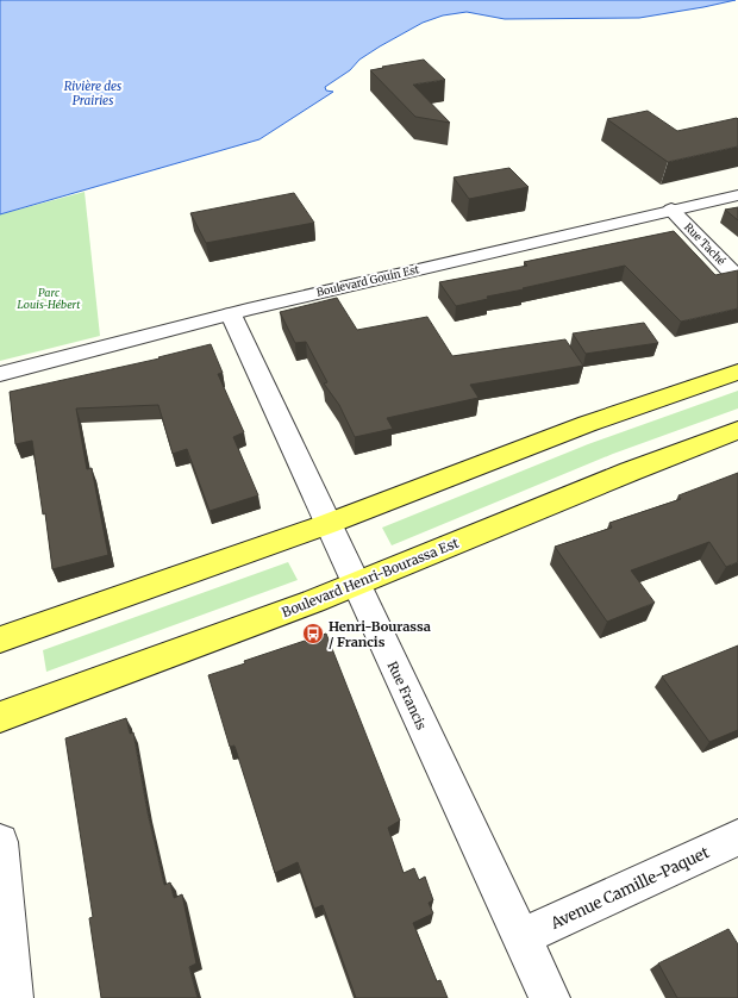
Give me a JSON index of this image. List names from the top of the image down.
{
  "streets": {
    "main road": ["Boulevard Henri-Bourassa Est"],
    "street": [
      "Rue Taché",
      "Boulevard Gouin Est",
      "Rue Francis",
      "Avenue Camille-Paquet"
    ]
  },
  "crossings": [
    ["Rue Taché", "Boulevard Gouin Est"],
    ["Boulevard Gouin Est", "Rue Francis"],
    ["Boulevard Henri-Bourassa Est", "Rue Francis"],
    ["Rue Francis", "Avenue Camille-Paquet"]
  ],
  "water": ["Rivière des Prairies"],
  "parks": ["Parc Louis-Hébert"],
  "places": {
    "bus stop": ["Henri-Bourassa / Francis"]
  }
}
